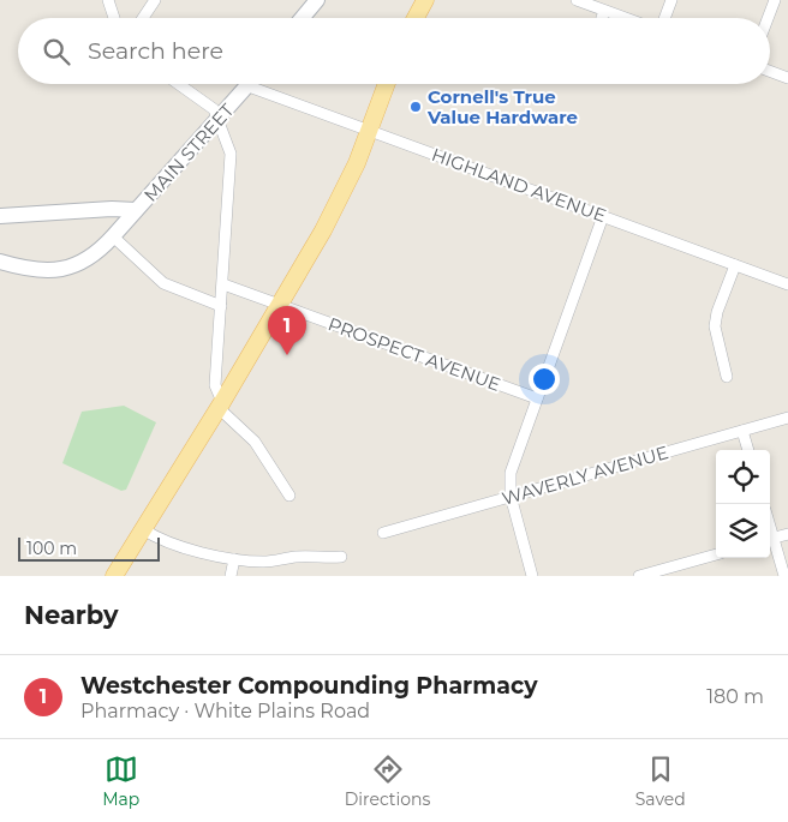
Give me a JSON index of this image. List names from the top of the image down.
{
  "streets": {
    "street": [
      "MAIN STREET",
      "HIGHLAND AVENUE",
      "PROSPECT AVENUE",
      "WAVERLY AVENUE"
    ]
  },
  "places": ["Cornell's True Value Hardware"],
  "scale_bar": "100 m",
  "page": {
    "search": "Search here",
    "pins": "1",
    "scale": "100 m",
    "heading": "Nearby",
    "list": [
      {
        "mark": "1",
        "name": "Westchester Compounding Pharmacy",
        "note": "Pharmacy · White Plains Road",
        "value": "180 m"
      }
    ],
    "nav": ["Map", "Directions", "Saved"]
  }
}
